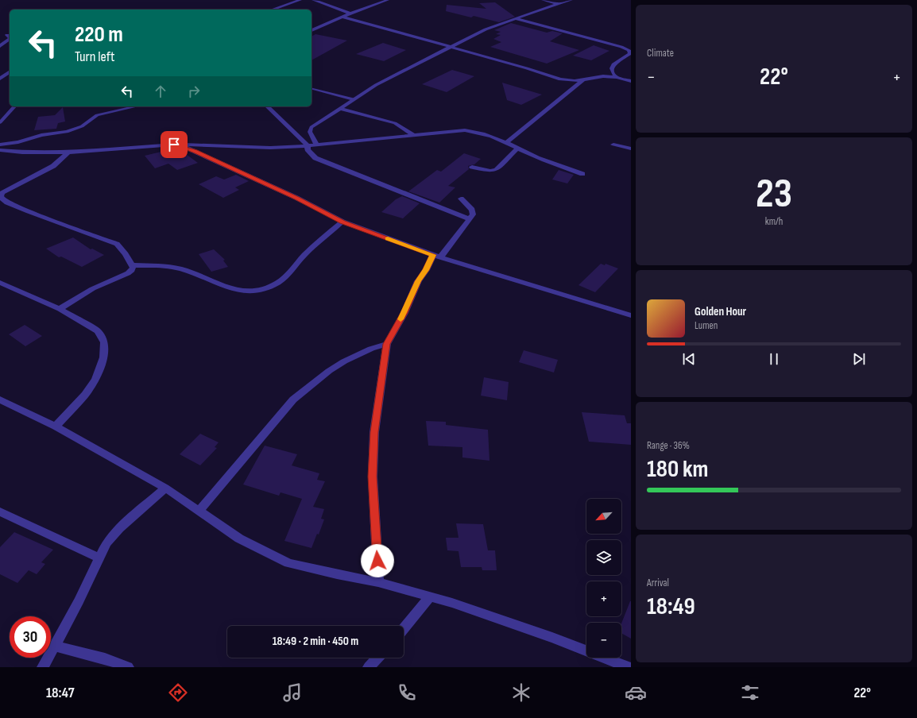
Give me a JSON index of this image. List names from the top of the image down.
{
  "north": "bottom left",
  "page": {
    "tile": [
      "Climate",
      ["23", "km/h"],
      ["Range · 36%", "180 km"],
      ["Arrival", "18:49"]
    ],
    "turn": ["220 m", "Turn left"],
    "heat": ["−", "22°", "+"],
    "song": ["Golden Hour", "Lumen"],
    "map_buttons": ["+", "−"],
    "limit": "30",
    "trip": "18:49 · 2 min · 450 m",
    "tabs": ["18:47", "22°"]
  }
}
